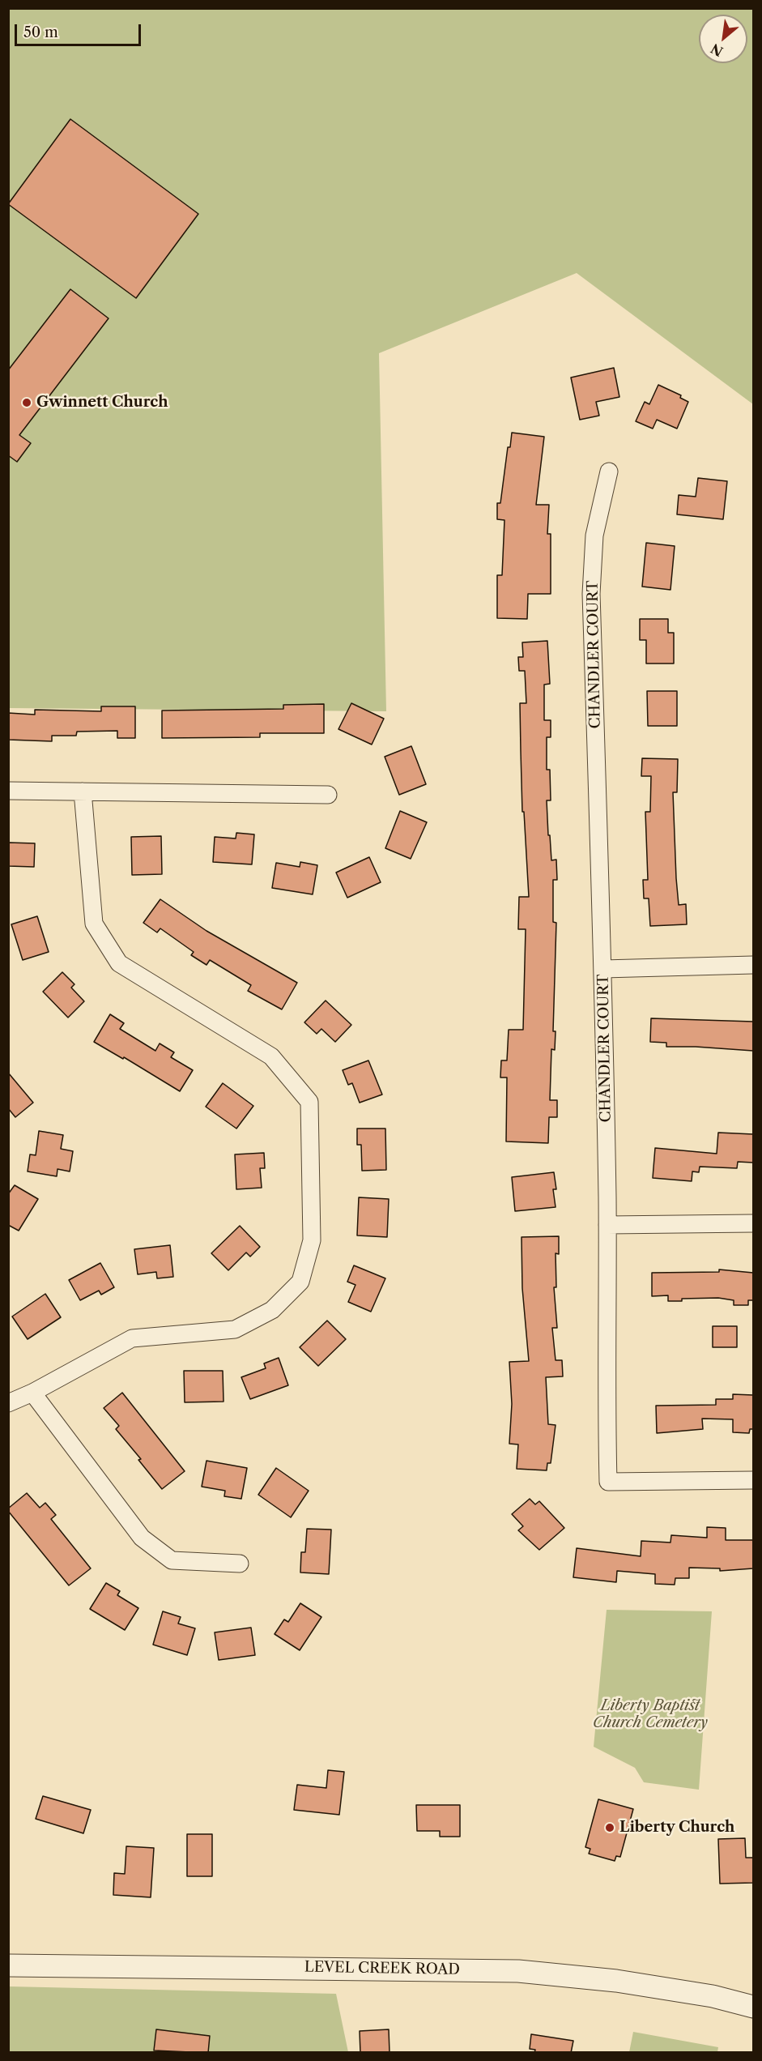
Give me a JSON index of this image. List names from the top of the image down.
{
  "streets": {
    "street": ["CHANDLER COURT", "LEVEL CREEK ROAD"]
  },
  "parks": ["Liberty Baptist Church Cemetery"],
  "places": ["Gwinnett Church", "Liberty Church"],
  "scale_bar": "50 m",
  "north": "bottom left"
}
